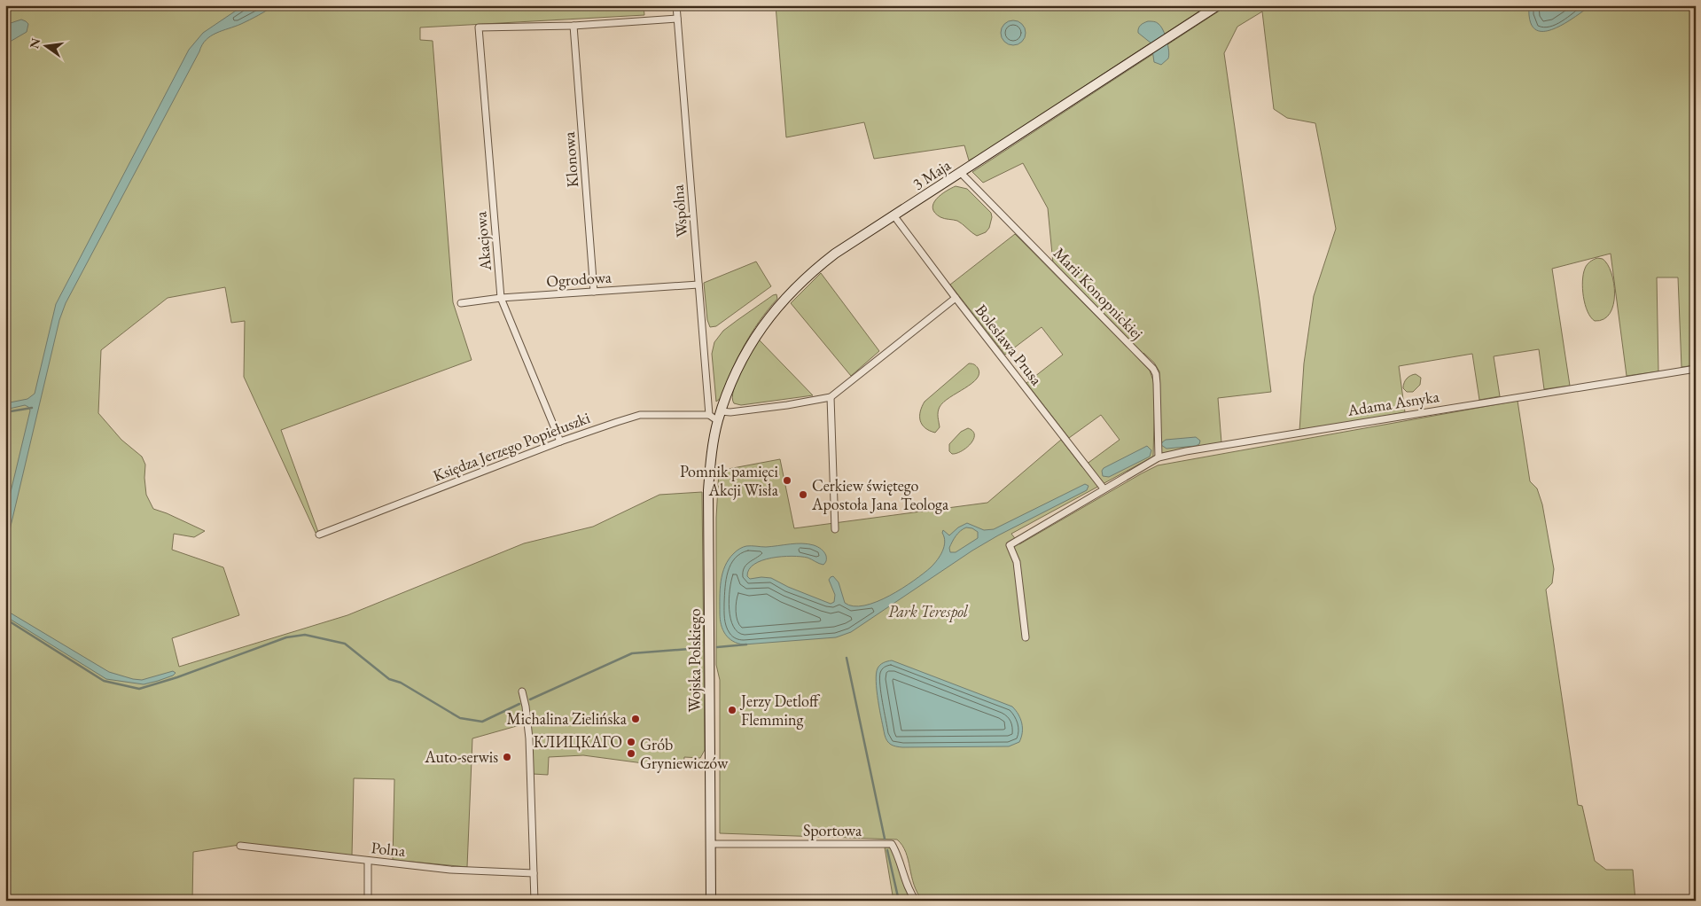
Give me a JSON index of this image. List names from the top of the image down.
{
  "streets": {
    "street": [
      "Klonowa",
      "3 Maja",
      "Wspólna",
      "Akacjowa",
      "Ogrodowa",
      "Marii Konopnickiej",
      "Bolesława Prusa",
      "Adama Asnyka",
      "Księdza Jerzego Popiełuszki",
      "Wojska Polskiego",
      "Sportowa",
      "Polna"
    ]
  },
  "crossings": [
    ["Klonowa", "Akacjowa"],
    ["Klonowa", "Ogrodowa"],
    ["3 Maja", "Marii Konopnickiej"],
    ["3 Maja", "Bolesława Prusa"],
    ["3 Maja", "Wojska Polskiego"],
    ["Wspólna", "Ogrodowa"],
    ["Wspólna", "Księdza Jerzego Popiełuszki"],
    ["Akacjowa", "Ogrodowa"],
    ["Akacjowa", "Księdza Jerzego Popiełuszki"],
    ["Marii Konopnickiej", "Adama Asnyka"],
    ["Bolesława Prusa", "Adama Asnyka"],
    ["Wojska Polskiego", "Sportowa"]
  ],
  "parks": ["Park Terespol"],
  "places": [
    "Pomnik pamięci Akcji Wisła",
    "Cerkiew świętego Apostoła Jana Teologa",
    "Jerzy Detloff Flemming",
    "Michalina Zielińska",
    "КЛИЦКАГО",
    "Grób Gryniewiczów",
    "Auto-serwis"
  ],
  "north": "left"
}
